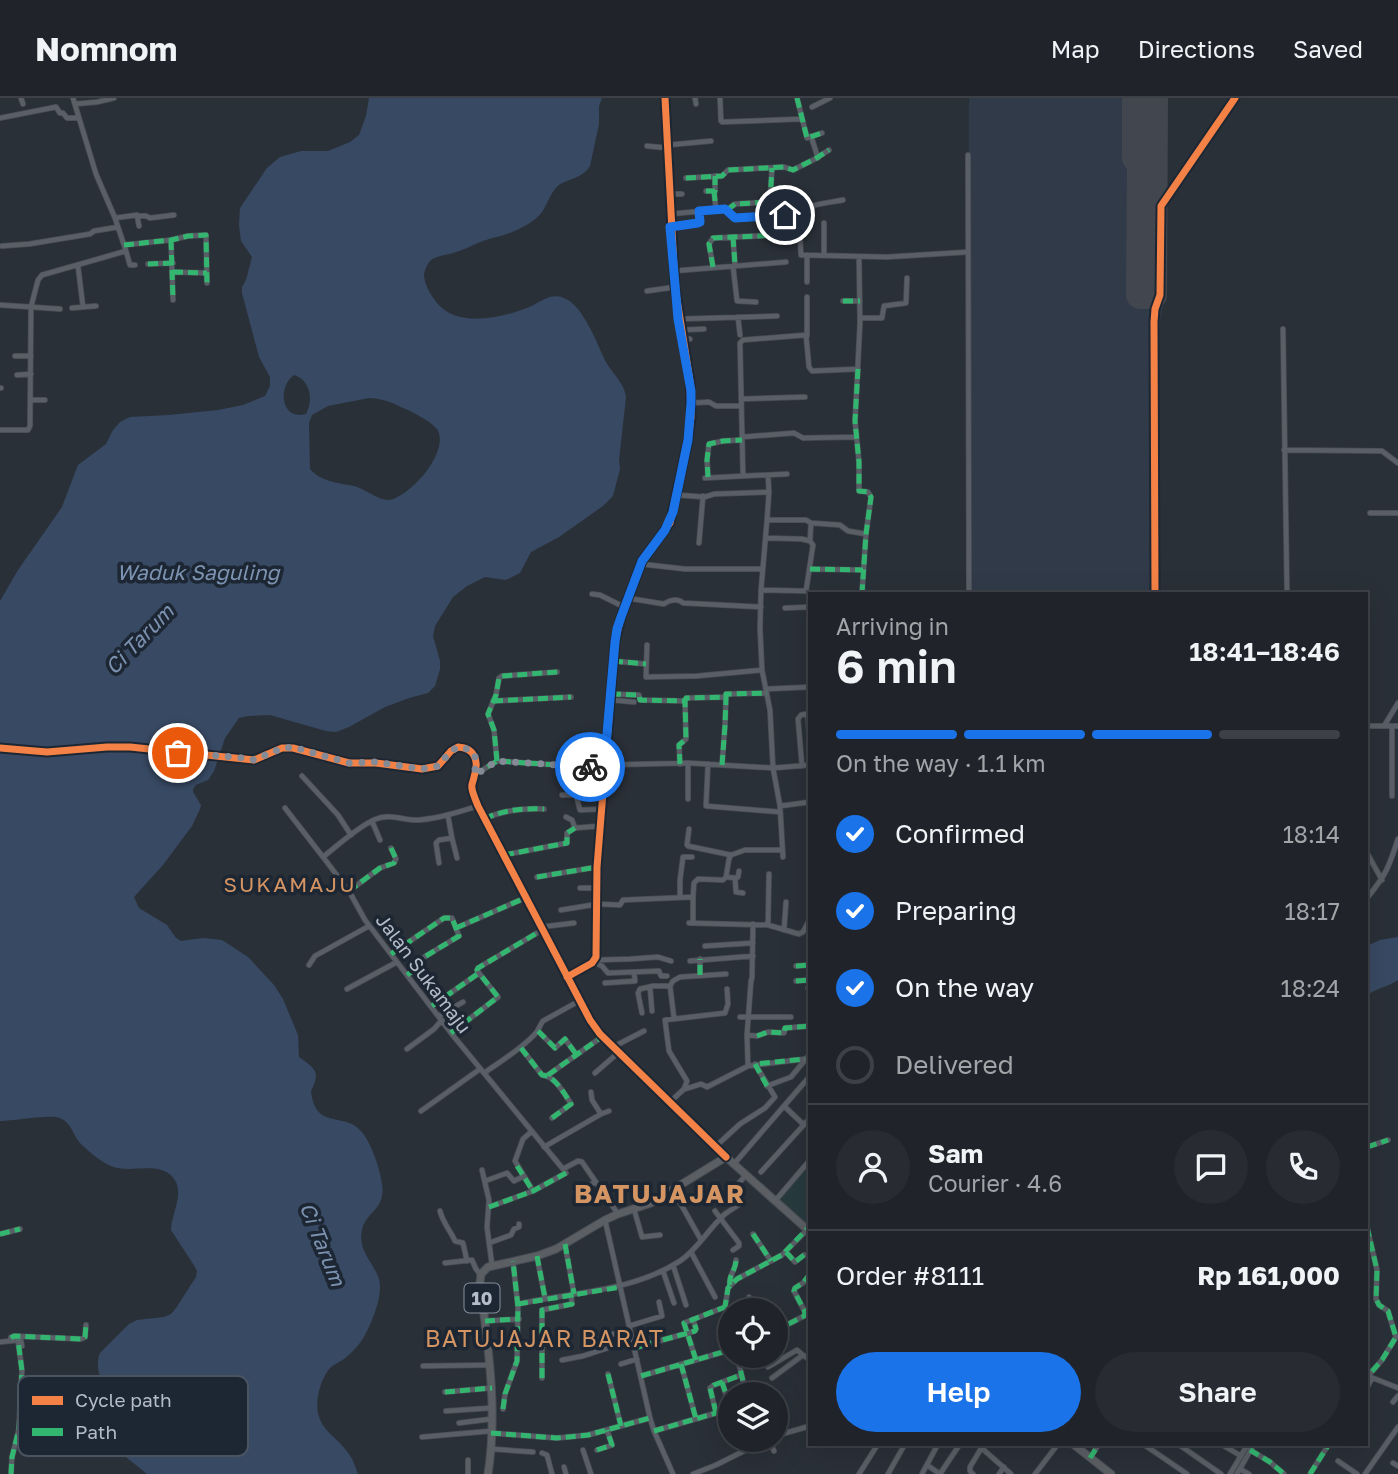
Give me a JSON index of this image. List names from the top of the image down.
{
  "streets": {
    "highway": ["10"],
    "street": ["Jalan Sukamaju"]
  },
  "districts": ["SUKAMAJU", "BATUJAJAR", "BATUJAJAR BARAT"],
  "water": ["Waduk Saguling", "Ci Tarum"],
  "legend": ["Cycle path", "Path"],
  "page": {
    "header": "Nomnom",
    "nav": ["Map", "Directions", "Saved"],
    "heading": ["6 min", "Arriving in", "18:41–18:46"],
    "panel": [
      "Sam",
      "Courier · 4.6",
      "Order #8111",
      "Rp 161,000"
    ],
    "bar": "On the way · 1.1 km",
    "list": [
      ["Confirmed", "18:14"],
      ["Preparing", "18:17"],
      ["On the way", "18:24"],
      "Delivered"
    ],
    "buttons": ["Help", "Share"]
  }
}
